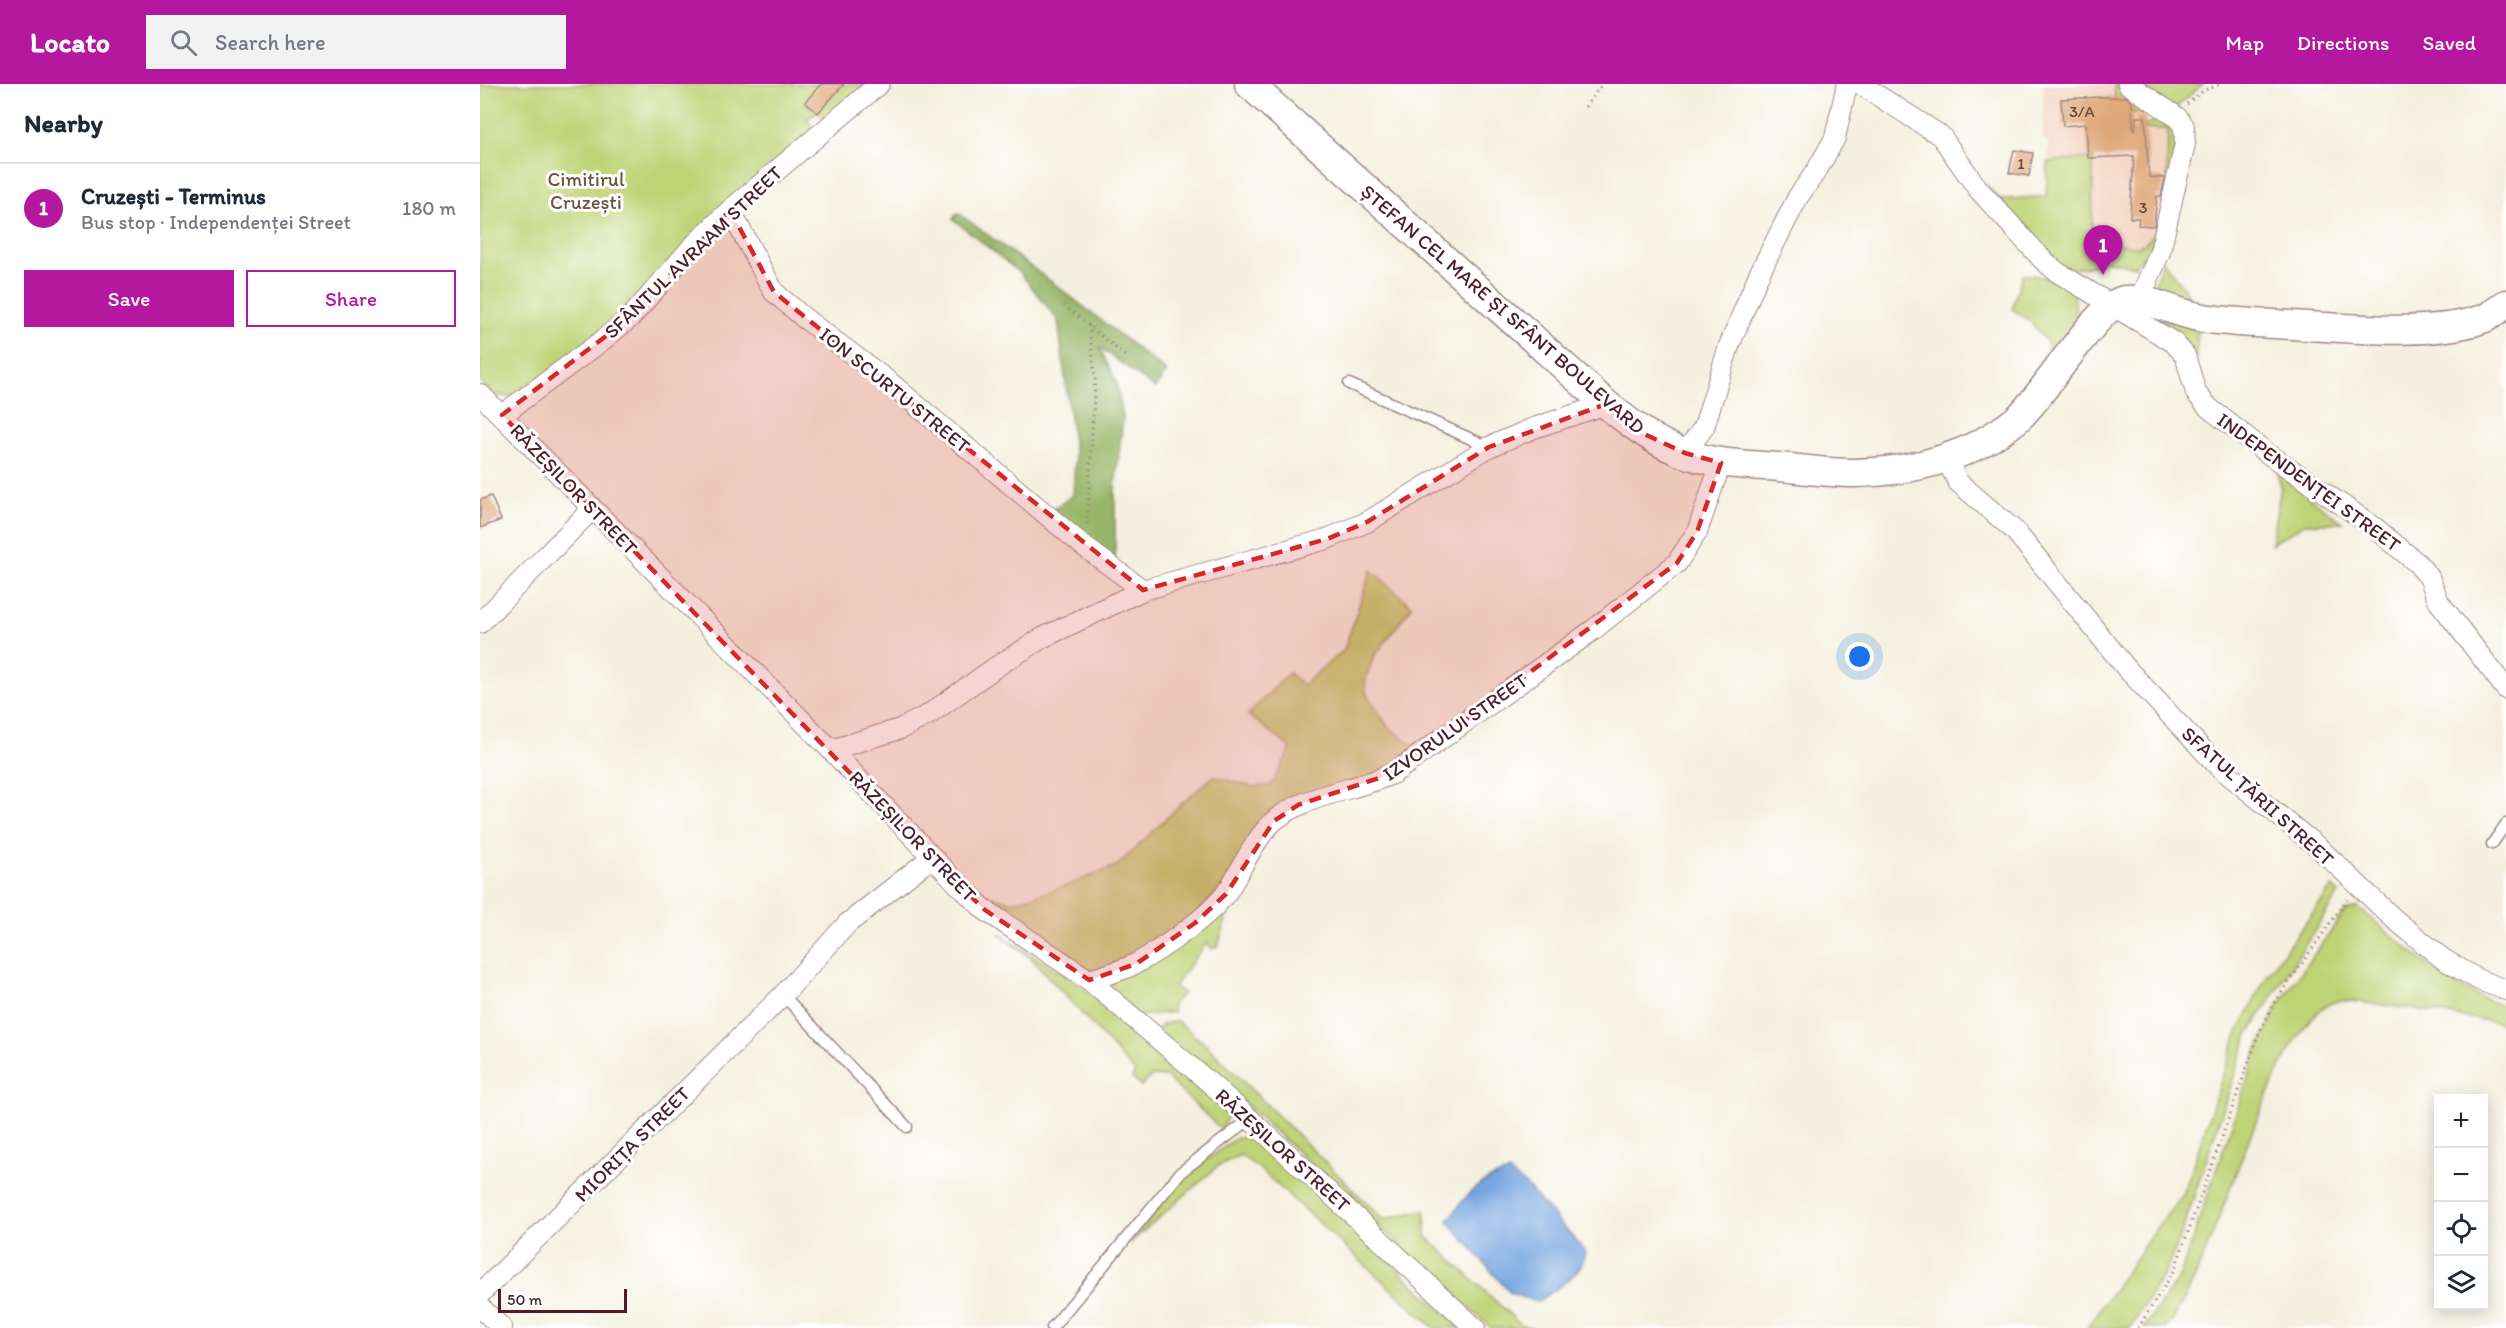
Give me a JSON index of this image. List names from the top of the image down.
{
  "streets": {
    "street": [
      "SFÂNTUL AVRAAM STREET",
      "ȘTEFAN CEL MARE ȘI SFÂNT BOULEVARD",
      "ION SCURTU STREET",
      "INDEPENDENȚEI STREET",
      "RĂZEȘILOR STREET",
      "IZVORULUI STREET",
      "SFATUL ȚĂRII STREET",
      "MIORIȚA STREET"
    ]
  },
  "crossings": [
    ["SFÂNTUL AVRAAM STREET", "ION SCURTU STREET"],
    ["SFÂNTUL AVRAAM STREET", "RĂZEȘILOR STREET"],
    ["ȘTEFAN CEL MARE ȘI SFÂNT BOULEVARD", "INDEPENDENȚEI STREET"],
    ["ȘTEFAN CEL MARE ȘI SFÂNT BOULEVARD", "IZVORULUI STREET"],
    ["ȘTEFAN CEL MARE ȘI SFÂNT BOULEVARD", "SFATUL ȚĂRII STREET"],
    ["RĂZEȘILOR STREET", "IZVORULUI STREET"],
    ["RĂZEȘILOR STREET", "MIORIȚA STREET"]
  ],
  "parks": ["Cimitirul Cruzești"],
  "house_numbers": ["3/A", "1", "3"],
  "scale_bar": "50 m",
  "page": {
    "header": "Locato",
    "search": "Search here",
    "nav": ["Map", "Directions", "Saved"],
    "heading": "Nearby",
    "list": [
      {
        "mark": "1",
        "name": "Cruzești - Terminus",
        "note": "Bus stop · Independenței Street",
        "value": "180 m"
      }
    ],
    "pins": "1",
    "buttons": ["Save", "Share"],
    "map_buttons": ["+", "−"],
    "scale": "50 m"
  }
}
